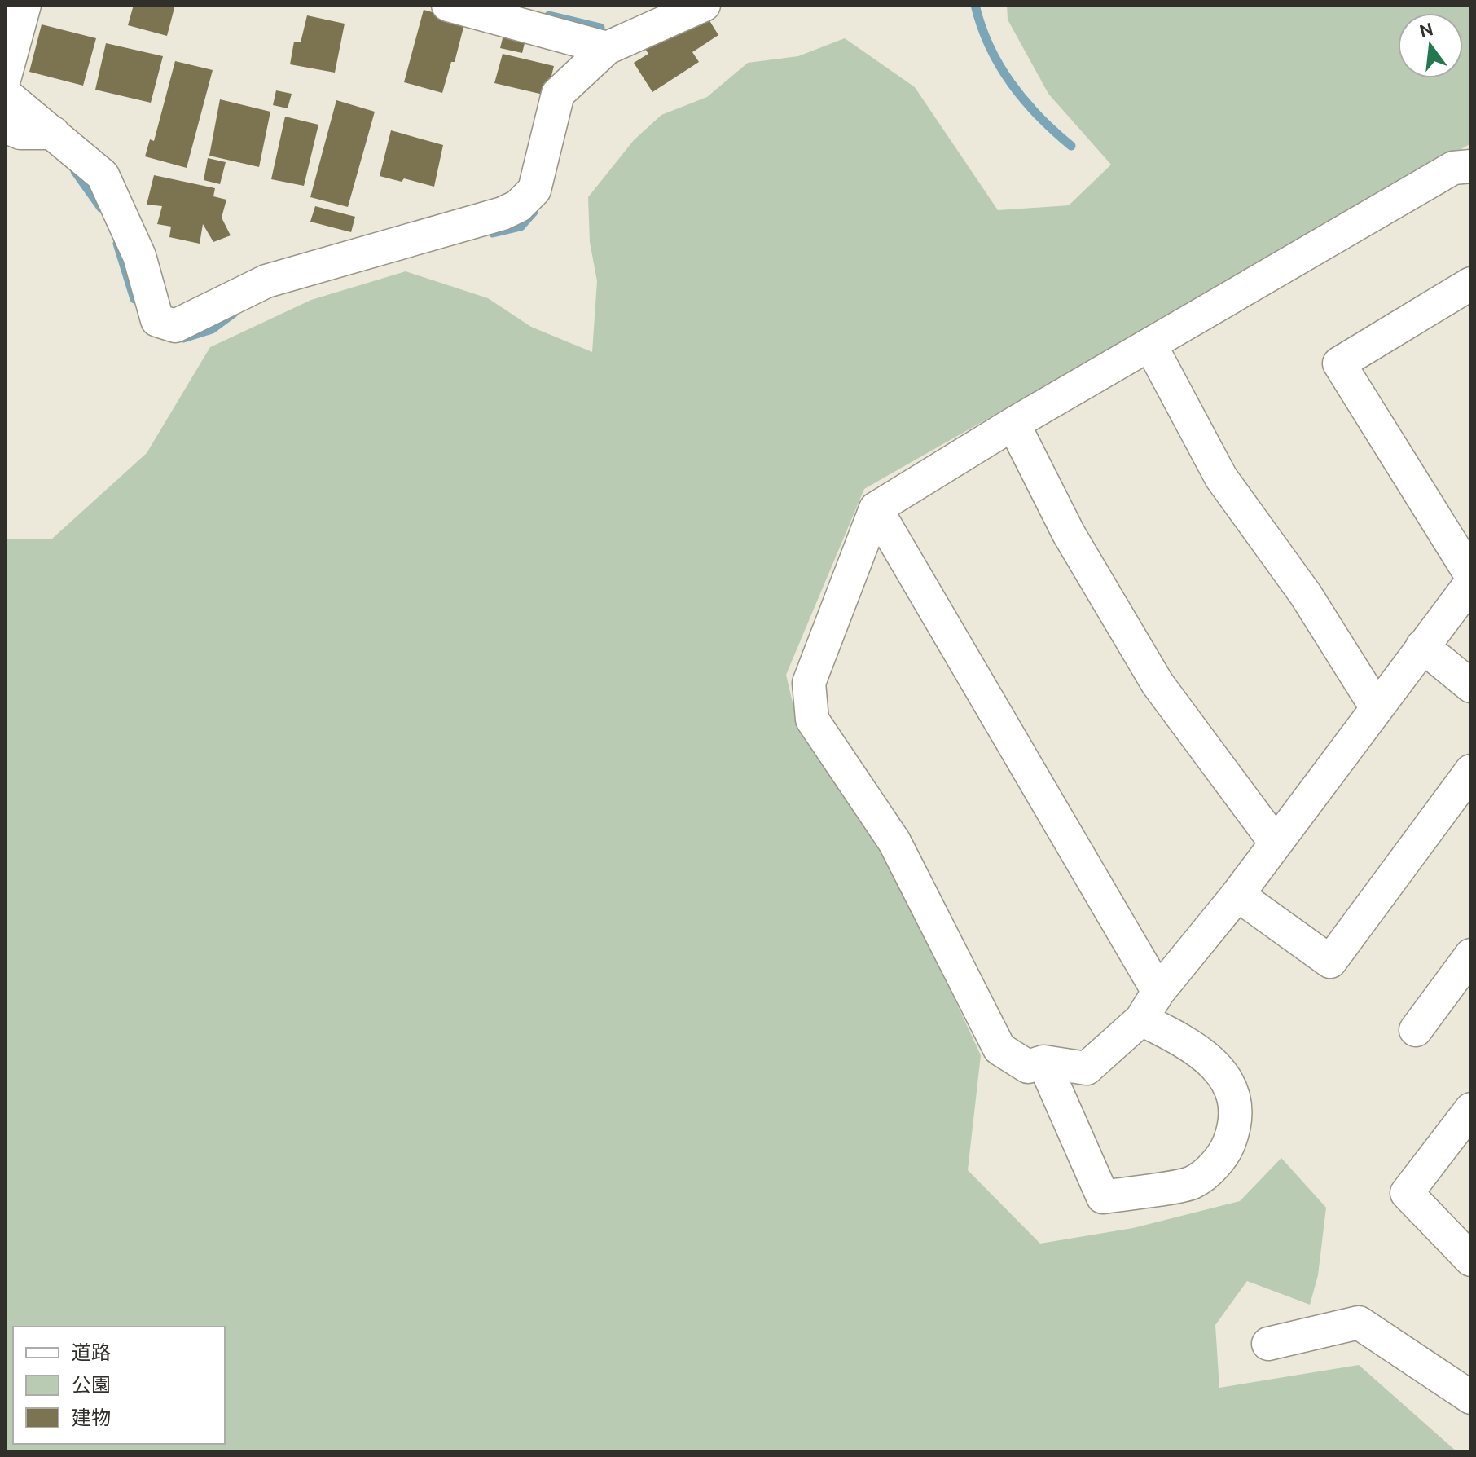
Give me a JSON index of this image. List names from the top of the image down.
{
  "legend": ["道路", "公園", "建物"],
  "north": "top"
}
